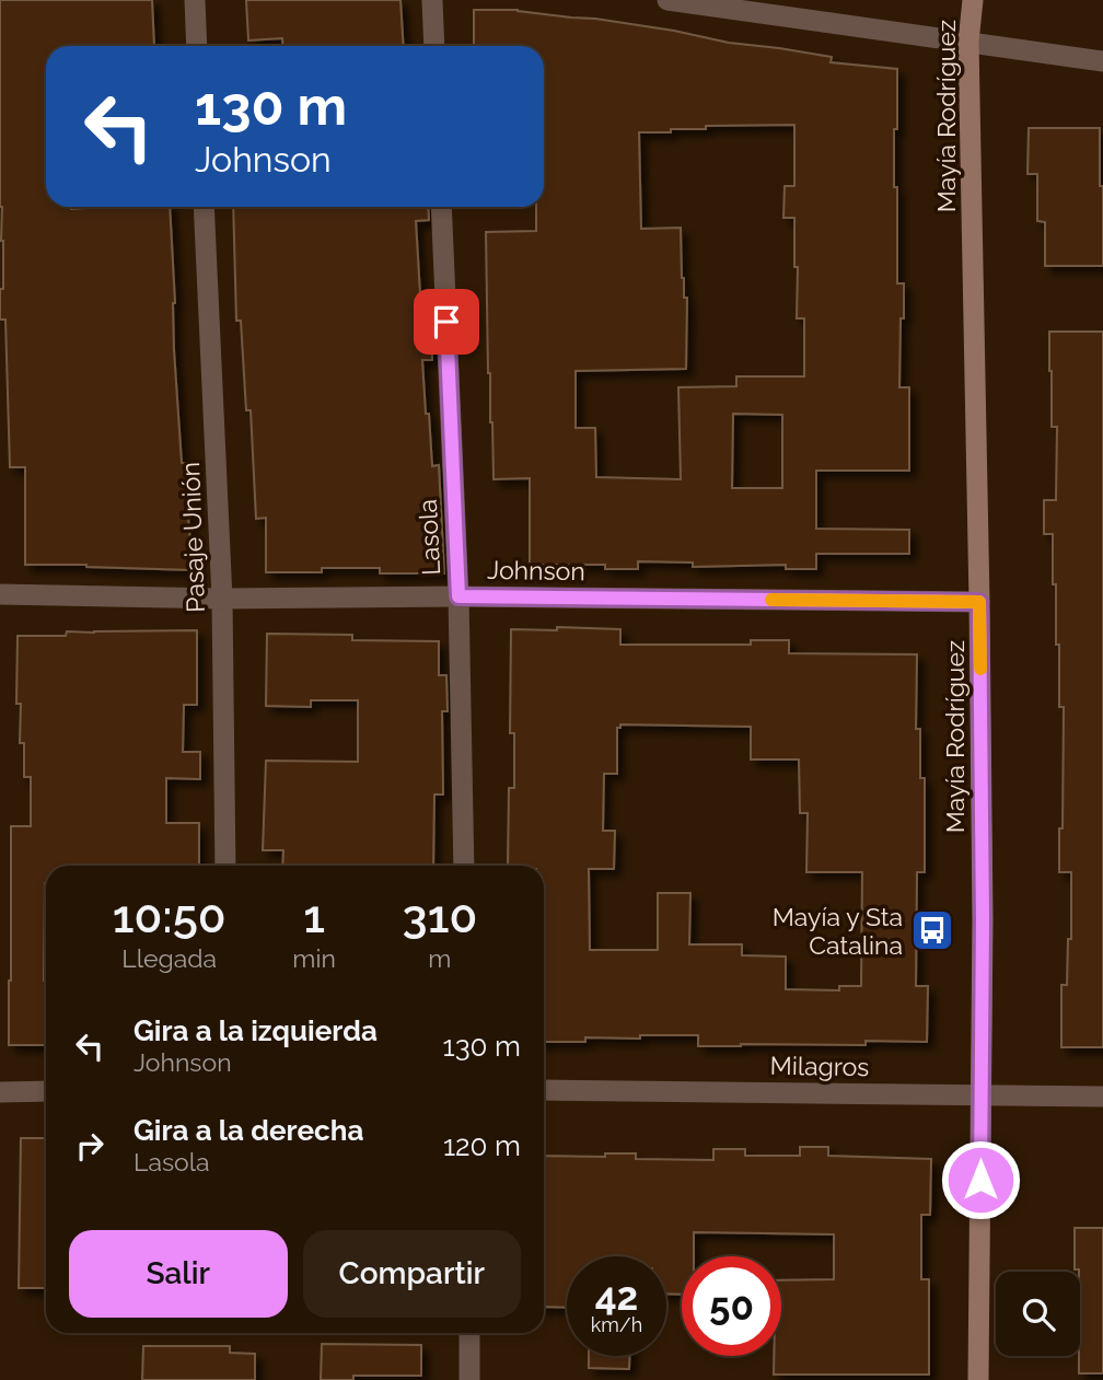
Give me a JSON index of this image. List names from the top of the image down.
{
  "streets": {
    "main road": ["Mayía Rodríguez"],
    "street": [
      "Pasaje Unión",
      "Lasola",
      "Johnson",
      "Milagros"
    ]
  },
  "crossings": [
    ["Mayía Rodríguez", "Johnson"],
    ["Mayía Rodríguez", "Milagros"],
    ["Pasaje Unión", "Johnson"],
    ["Lasola", "Johnson"]
  ],
  "places": {
    "bus stop": ["Mayía y Sta Catalina"]
  },
  "page": {
    "turn": ["130 m", "Johnson"],
    "eta": [
      "10:50",
      "Llegada",
      "1",
      "min",
      "310",
      "m"
    ],
    "list": [
      {
        "name": "Gira a la izquierda",
        "note": "Johnson",
        "value": "130 m"
      },
      {
        "name": "Gira a la derecha",
        "note": "Lasola",
        "value": "120 m"
      }
    ],
    "buttons": ["Salir", "Compartir"],
    "speed": "42 km/h",
    "limit": "50"
  }
}
